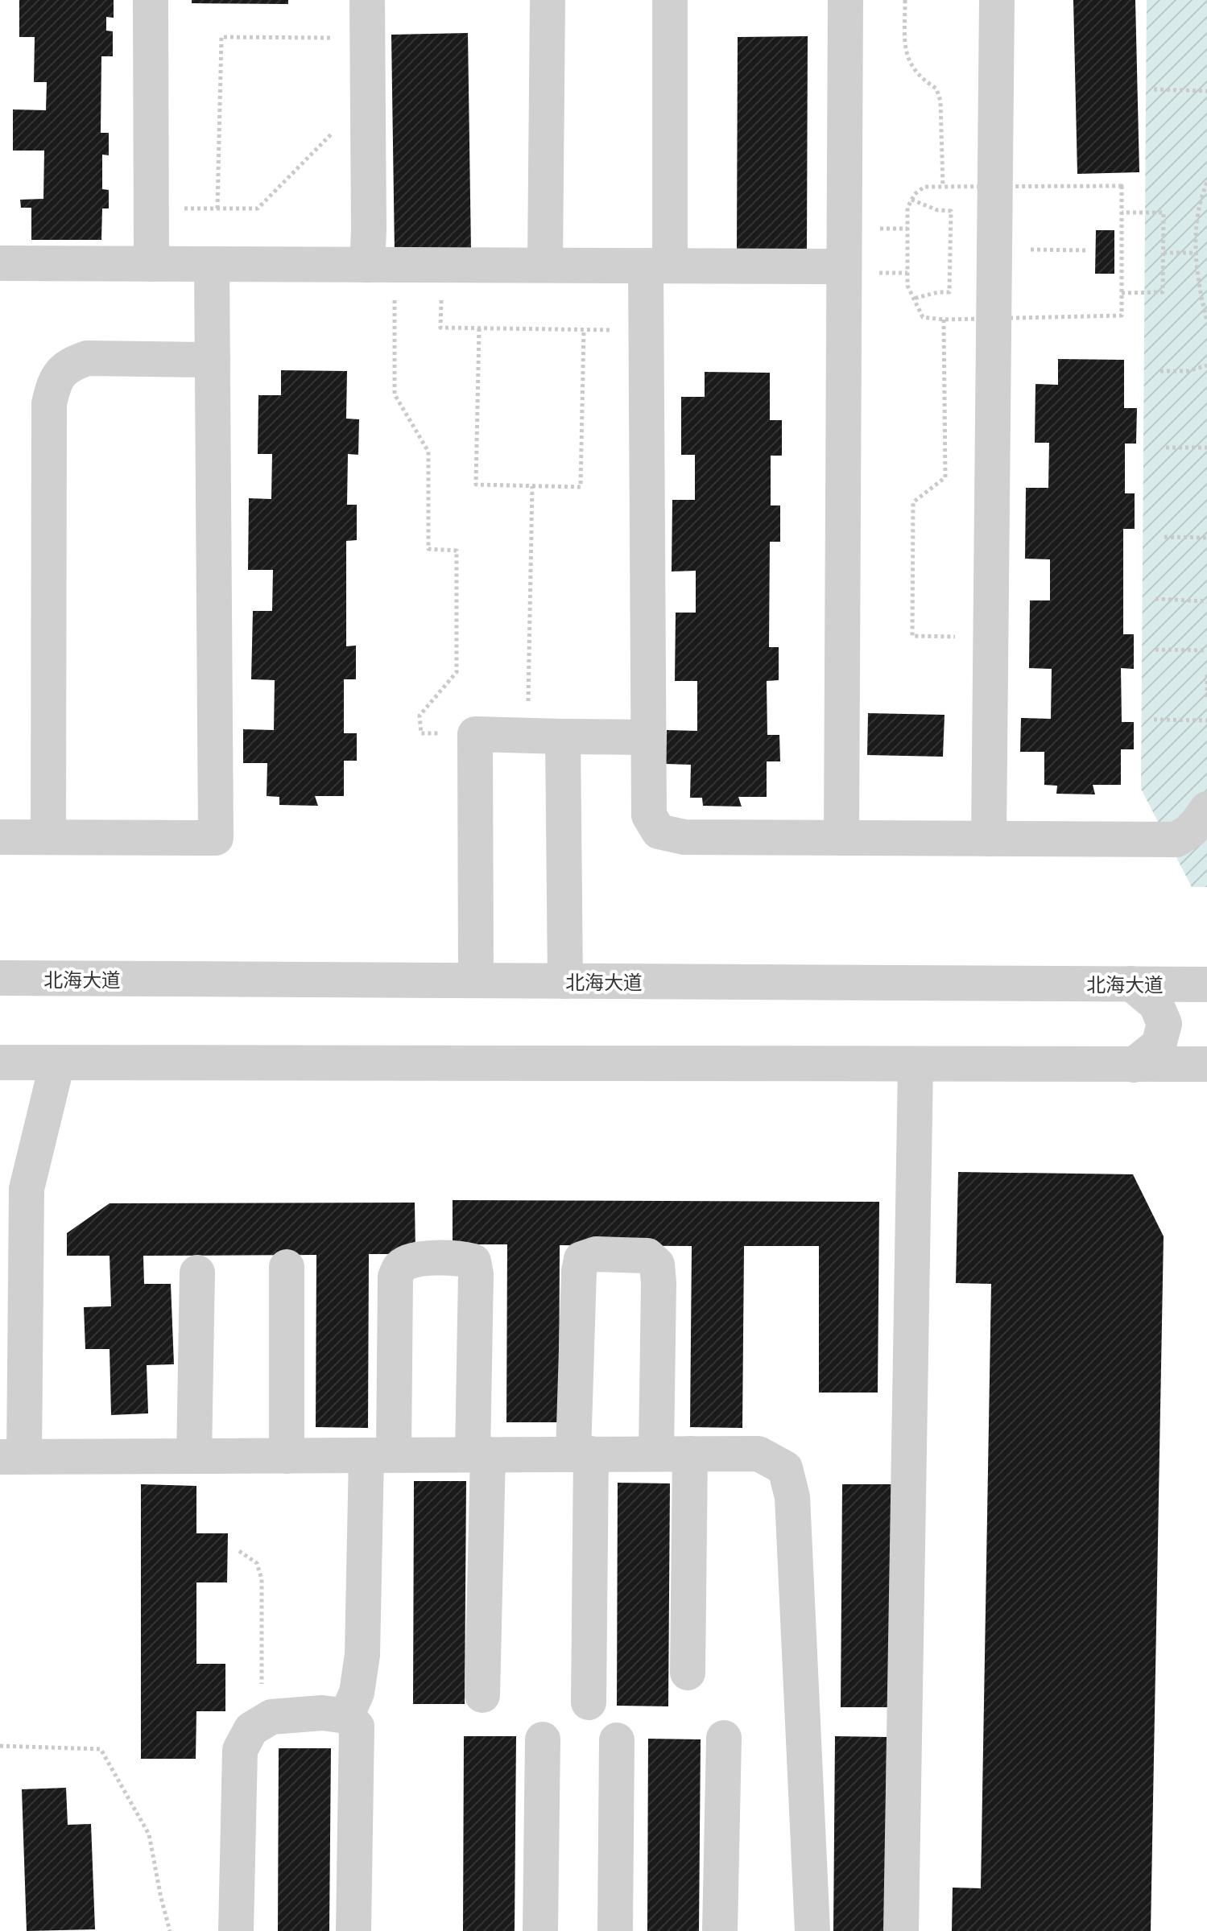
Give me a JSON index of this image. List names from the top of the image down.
{
  "streets": {
    "street": ["北海大道"]
  }
}
